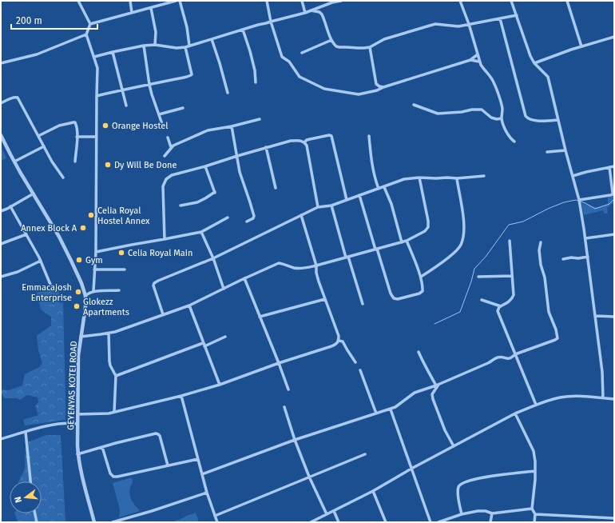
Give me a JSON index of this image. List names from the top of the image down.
{
  "streets": {
    "street": ["GEYENYAS KOTEI ROAD"]
  },
  "places": [
    "Orange Hostel",
    "Dy Will Be Done",
    "Celia Royal Hostel Annex",
    "Annex Block A",
    "Celia Royal Main",
    "Gym",
    "Emmacajosh Enterprise",
    "Glokezz Apartments"
  ],
  "scale_bar": "200 m",
  "north": "left"
}
